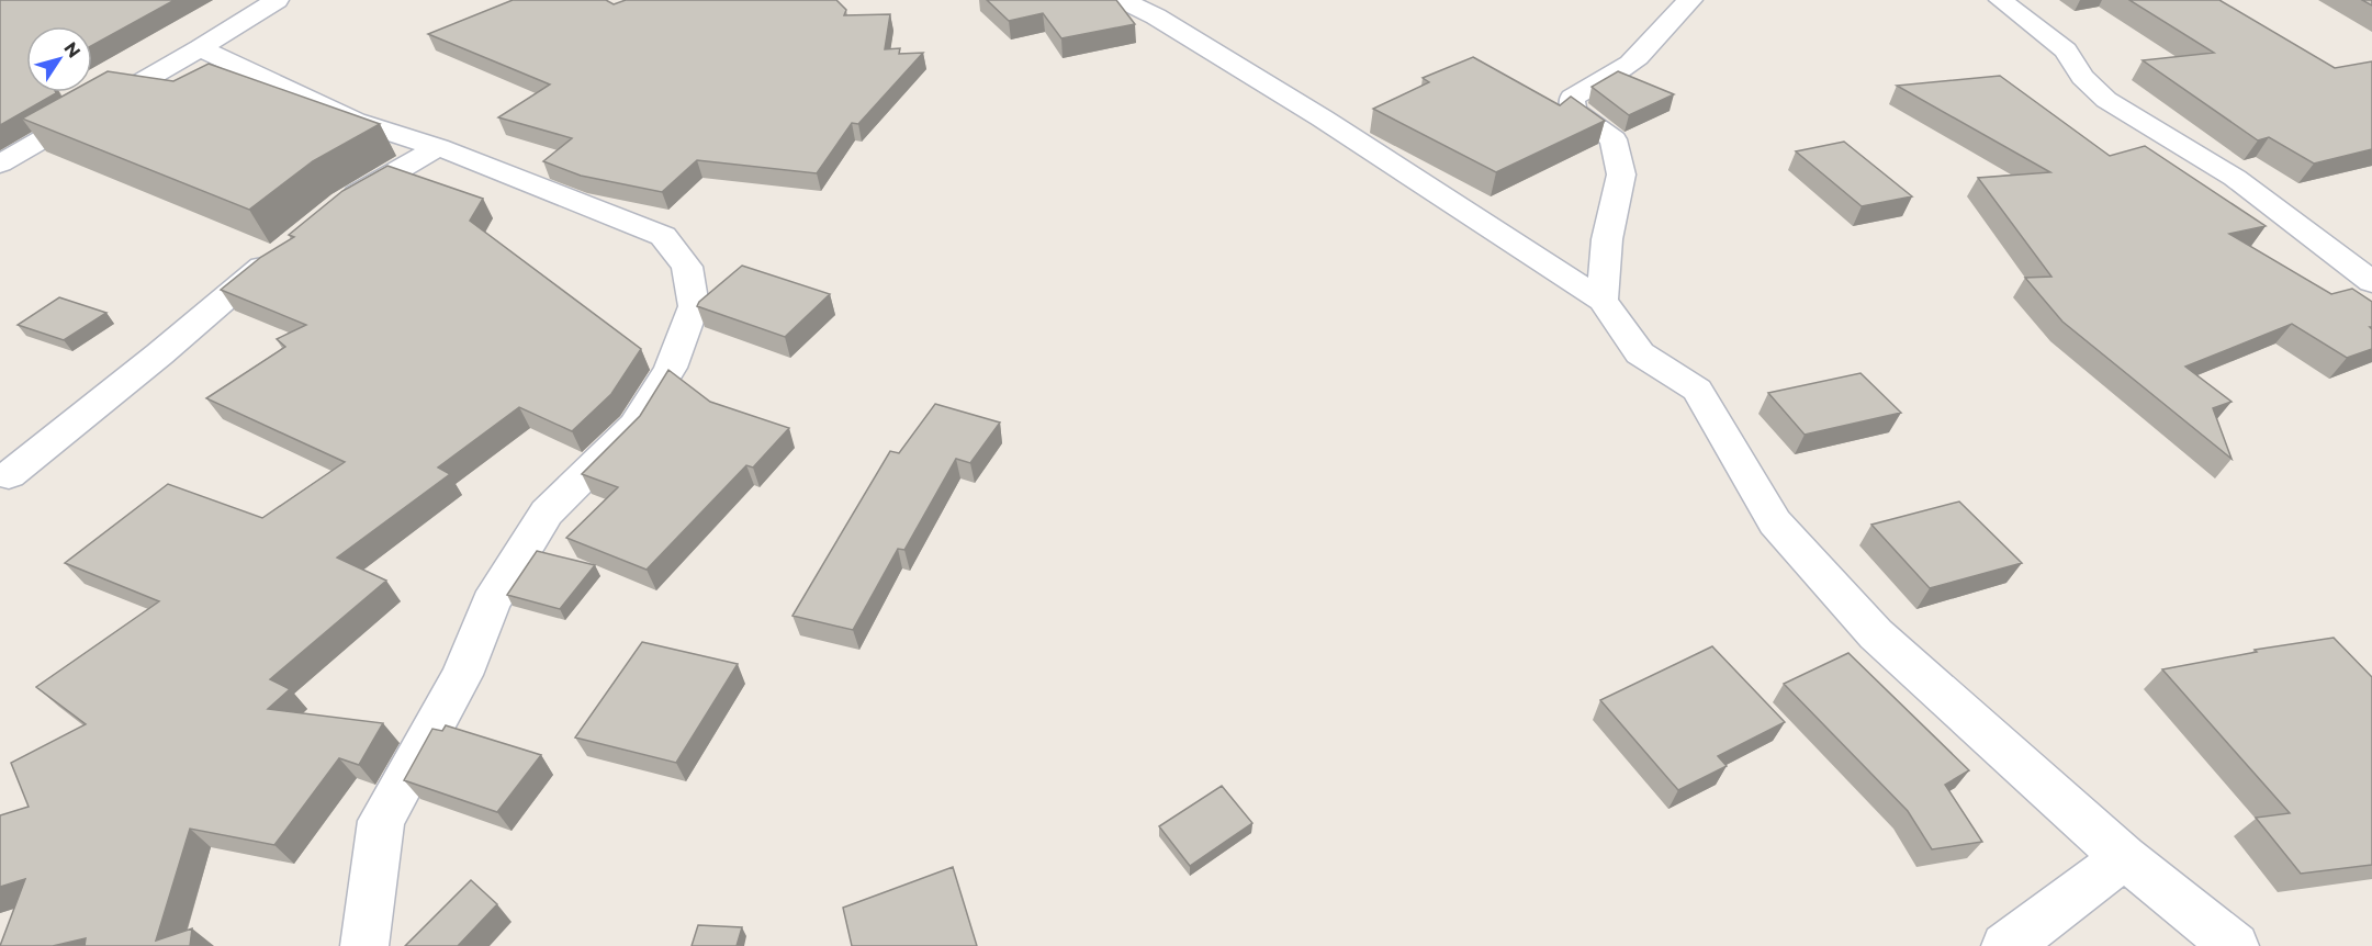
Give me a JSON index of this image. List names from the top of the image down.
{
  "north": "top right"
}
